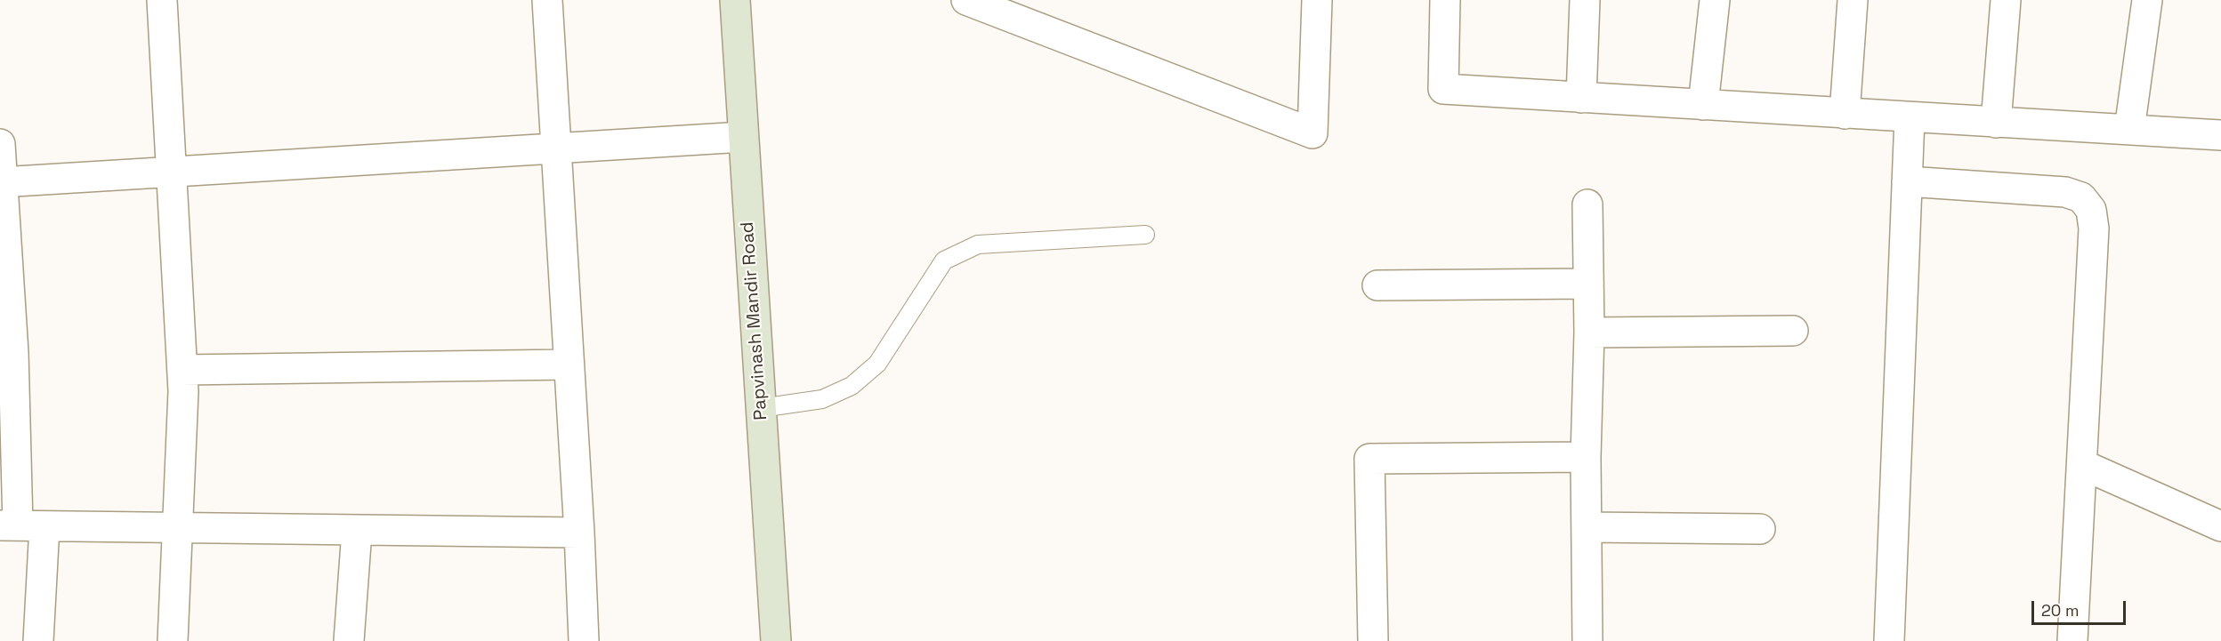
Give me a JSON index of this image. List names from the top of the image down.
{
  "streets": {
    "street": ["Papvinash Mandir Road"]
  },
  "scale_bar": "20 m"
}
